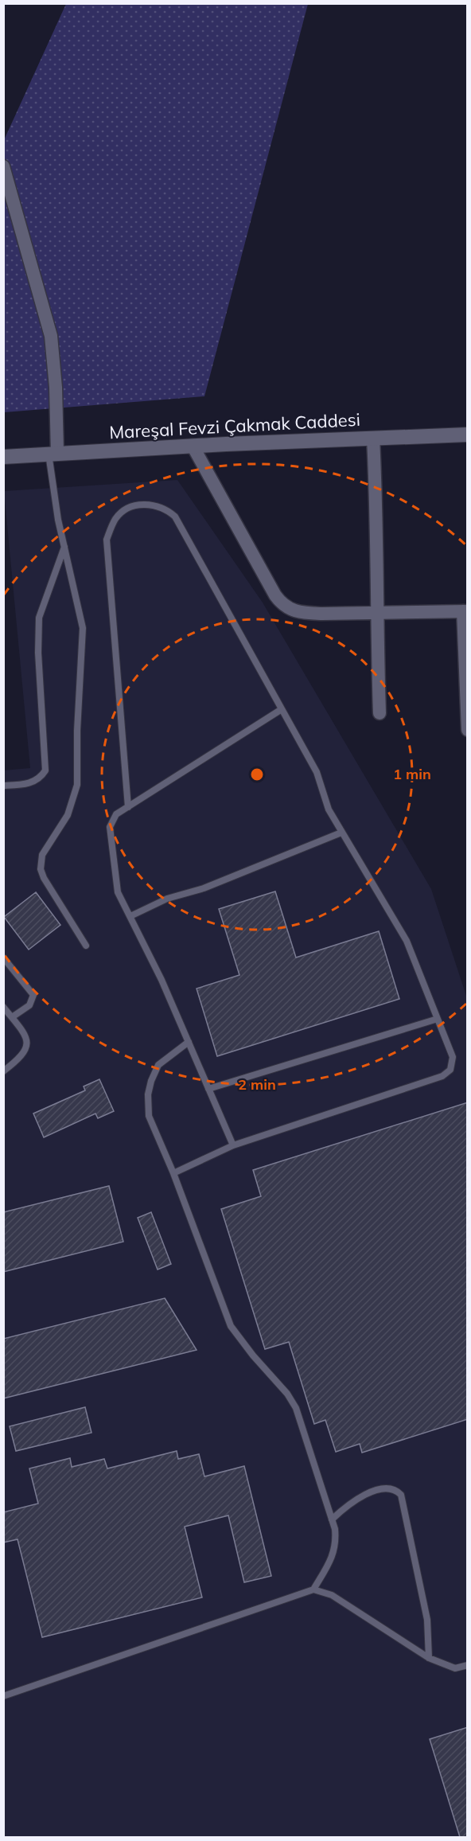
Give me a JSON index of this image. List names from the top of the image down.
{
  "streets": {
    "street": ["Mareşal Fevzi Çakmak Caddesi"]
  },
  "rings": ["1 min", "2 min"]
}
